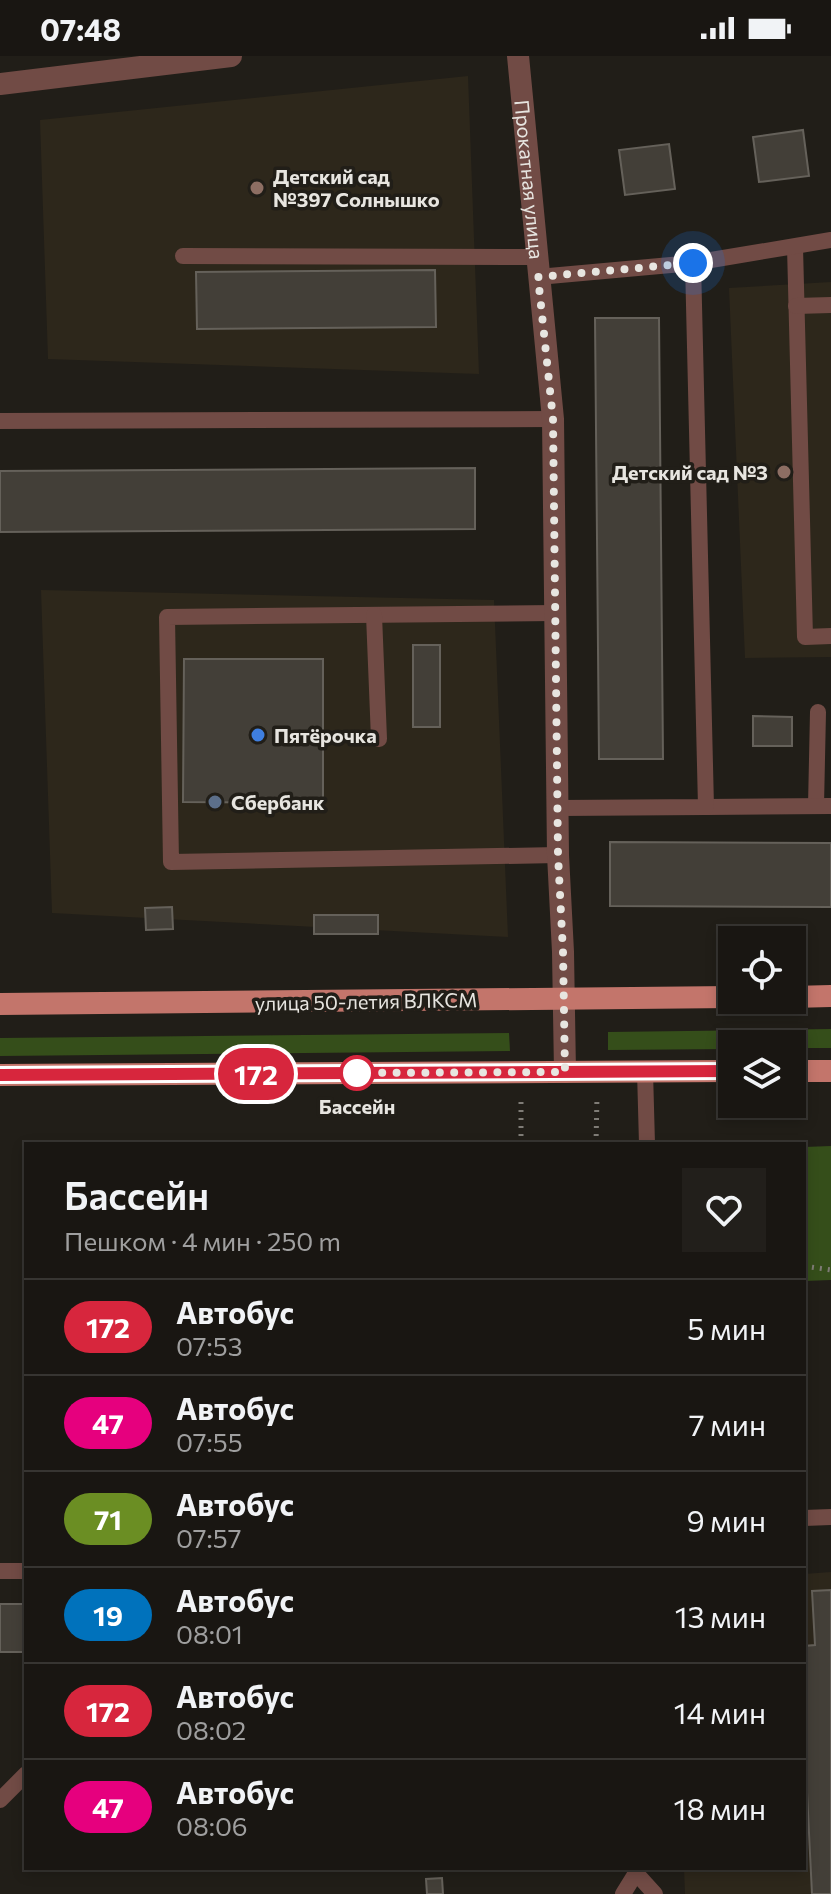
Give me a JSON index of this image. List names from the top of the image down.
{
  "streets": {
    "main road": ["улица 50-летия ВЛКСМ"],
    "street": ["Прокатная улица"]
  },
  "crossings": [
    ["Прокатная улица", "улица 50-летия ВЛКСМ"]
  ],
  "places": [
    "Детский сад №397 Солнышко",
    "Детский сад №3",
    "Пятёрочка",
    "Сбербанк",
    "Бассейн"
  ],
  "lines": ["bus line 172"],
  "page": {
    "status": "07:48",
    "on_map": "172",
    "heading": ["Бассейн", "Пешком · 4 мин · 250 m"],
    "list": [
      {
        "mark": "172",
        "name": "Автобус",
        "note": "07:53",
        "value": "5 мин"
      },
      {
        "mark": "47",
        "name": "Автобус",
        "note": "07:55",
        "value": "7 мин"
      },
      {
        "mark": "71",
        "name": "Автобус",
        "note": "07:57",
        "value": "9 мин"
      },
      {
        "mark": "19",
        "name": "Автобус",
        "note": "08:01",
        "value": "13 мин"
      },
      {
        "mark": "172",
        "name": "Автобус",
        "note": "08:02",
        "value": "14 мин"
      },
      {
        "mark": "47",
        "name": "Автобус",
        "note": "08:06",
        "value": "18 мин"
      }
    ]
  }
}
